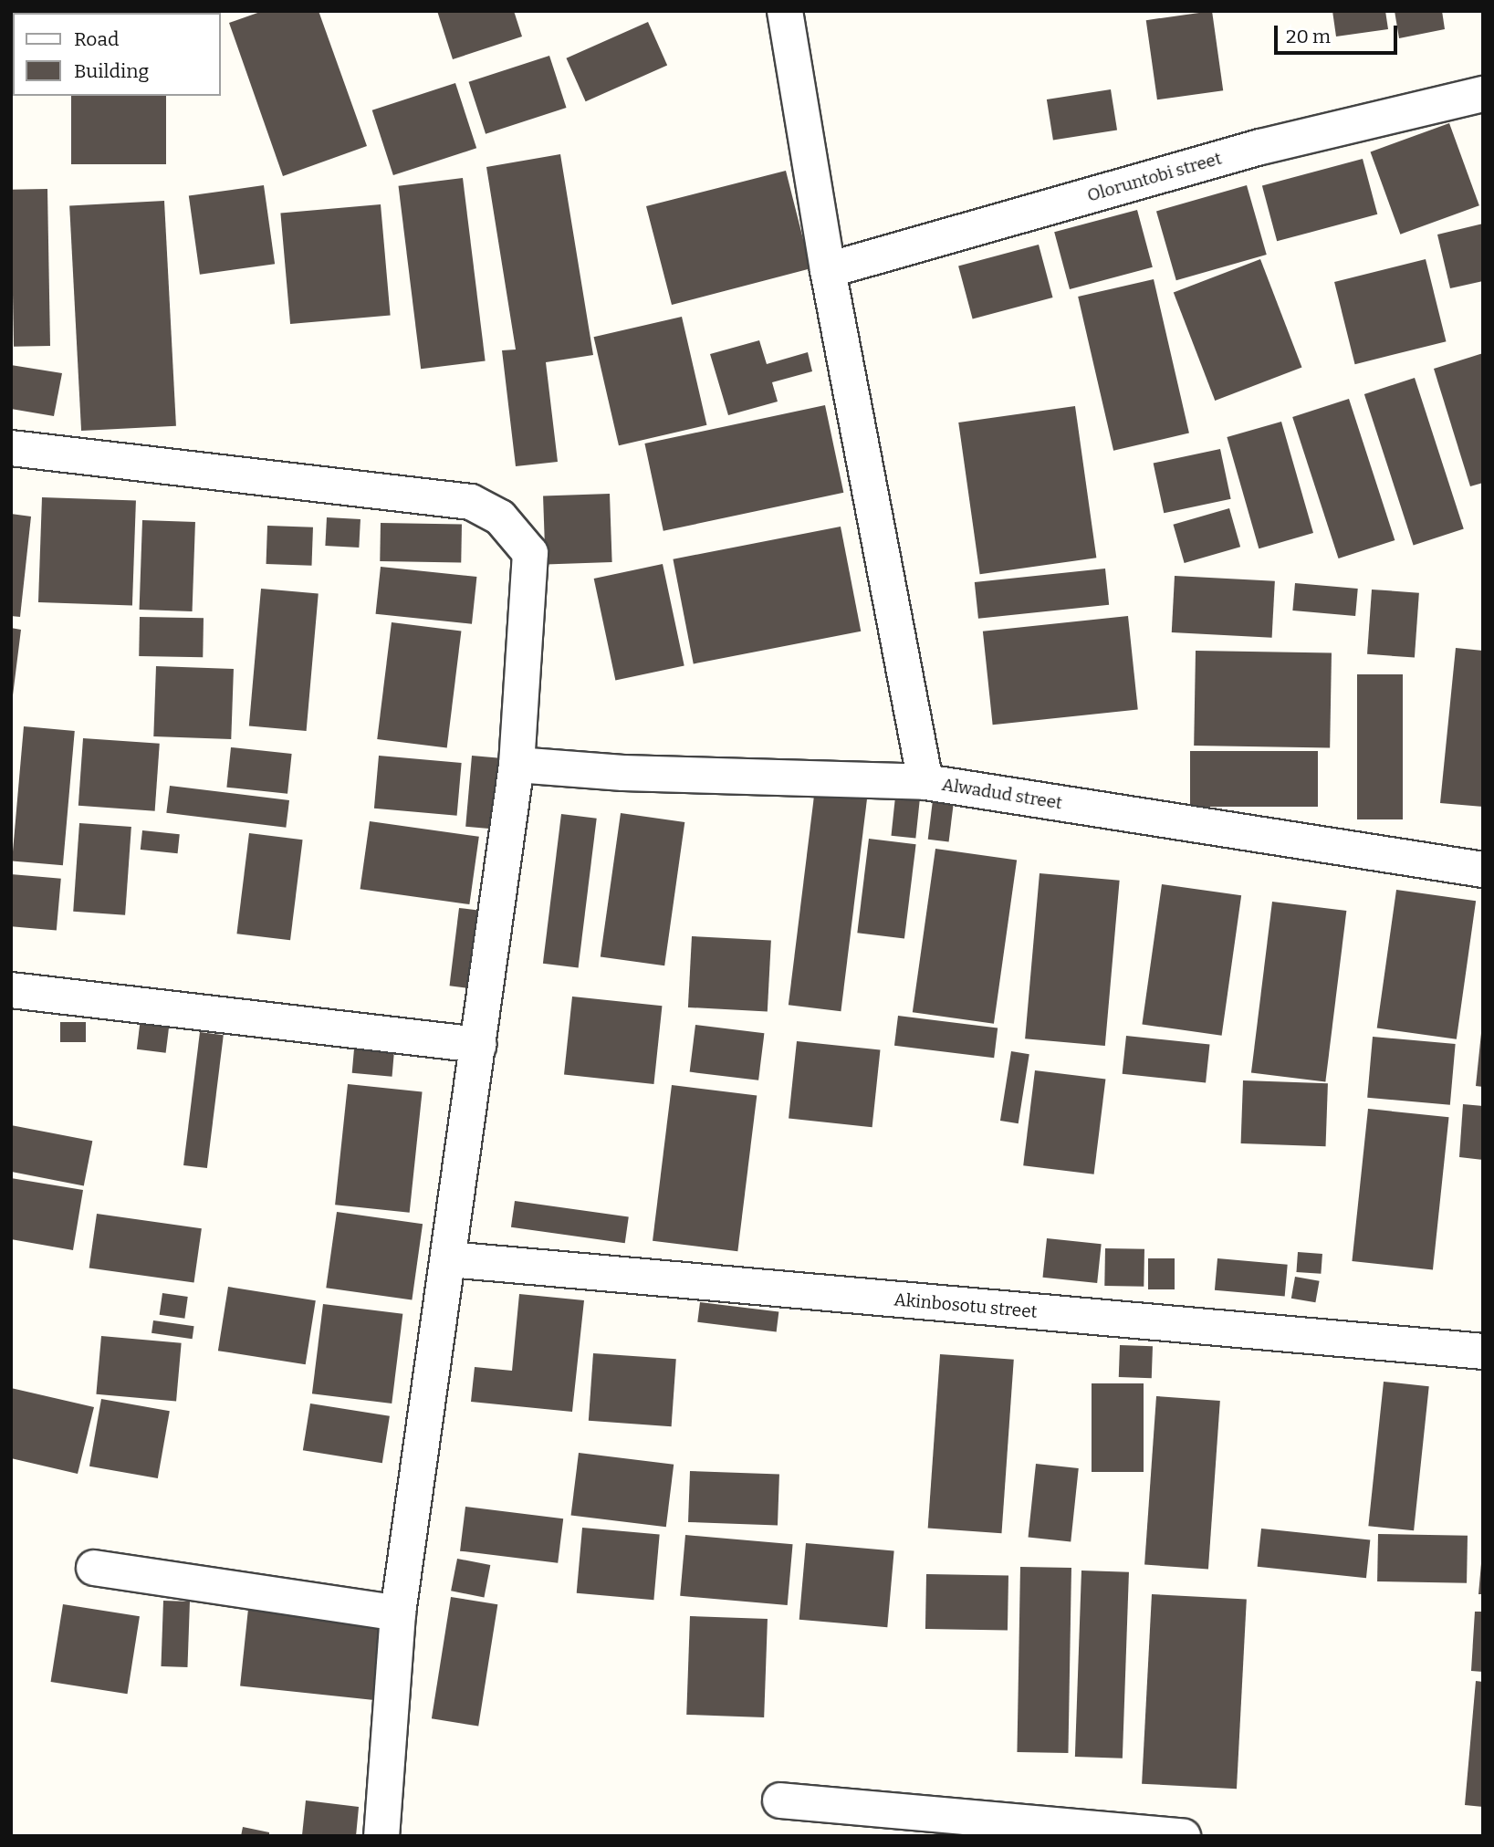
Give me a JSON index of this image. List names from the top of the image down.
{
  "streets": {
    "street": ["Oloruntobi street", "Alwadud street", "Akinbosotu street"]
  },
  "legend": ["Road", "Building"],
  "scale_bar": "20 m"
}
